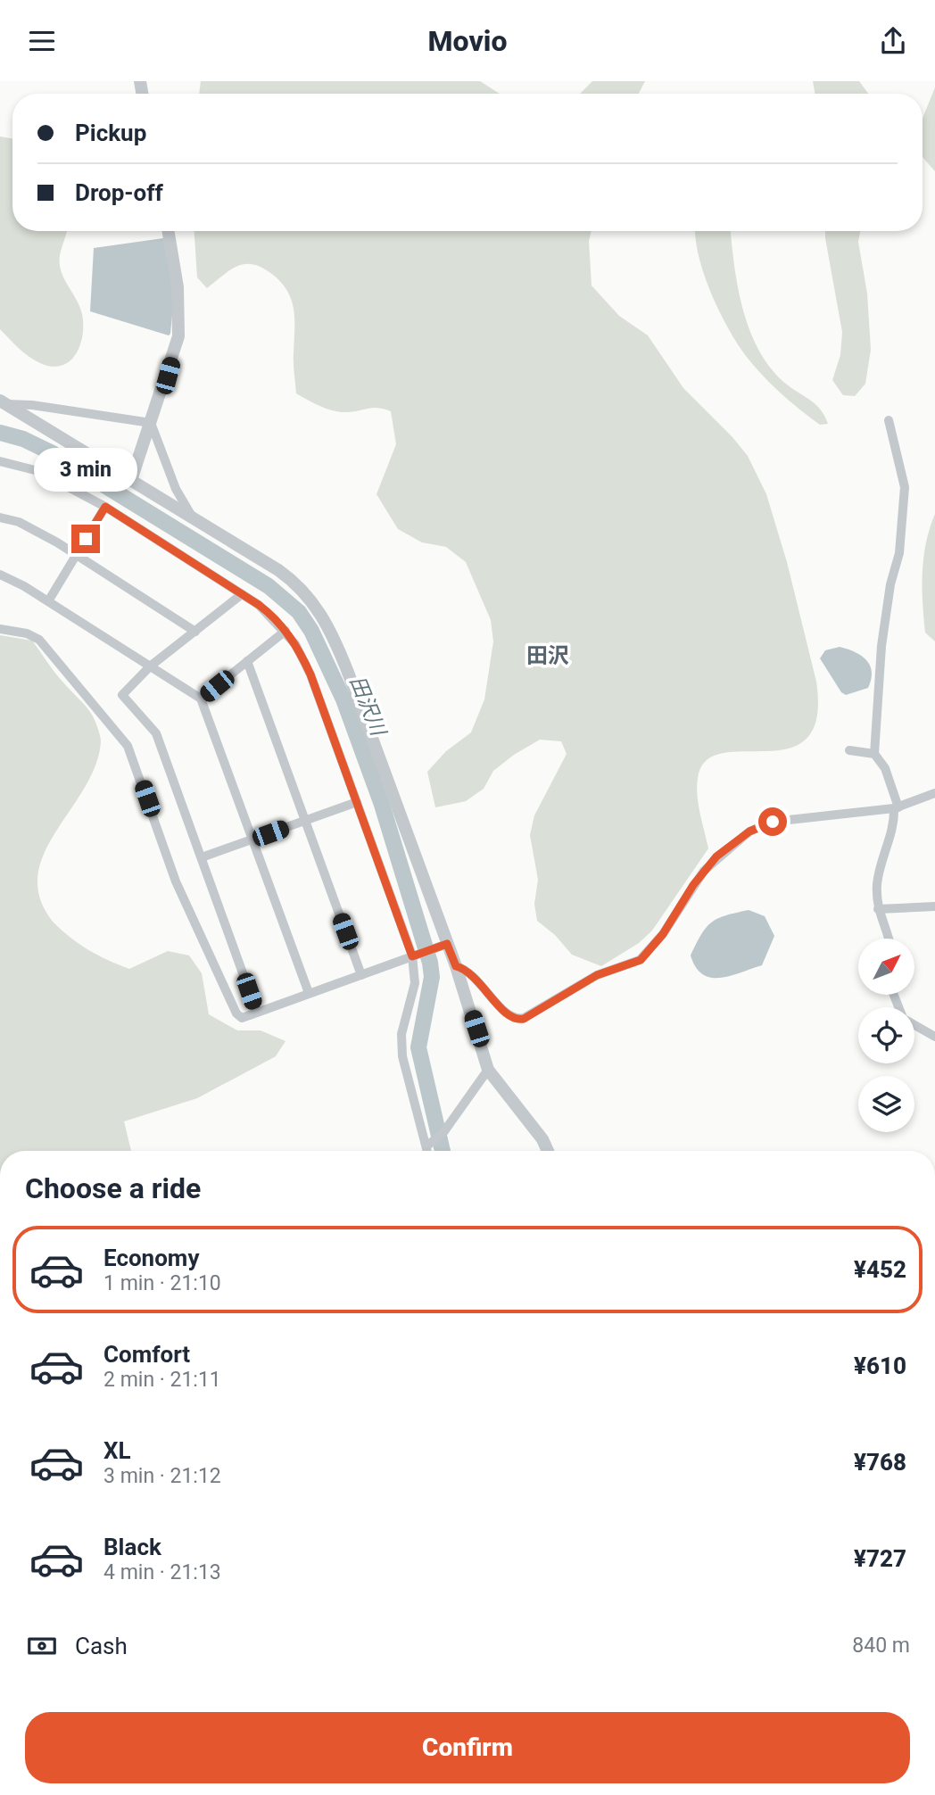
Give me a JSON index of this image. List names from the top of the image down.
{
  "districts": ["田沢"],
  "water": ["田沢川"],
  "north": "top right",
  "page": {
    "header": "Movio",
    "banner": ["Pickup", "Drop-off"],
    "bubble": "3 min",
    "heading": "Choose a ride",
    "list": [
      {
        "name": "Economy",
        "note": "1 min · 21:10",
        "value": "¥452"
      },
      {
        "name": "Comfort",
        "note": "2 min · 21:11",
        "value": "¥610"
      },
      {
        "name": "XL",
        "note": "3 min · 21:12",
        "value": "¥768"
      },
      {
        "name": "Black",
        "note": "4 min · 21:13",
        "value": "¥727"
      }
    ],
    "pay": ["Cash", "840 m"],
    "buttons": "Confirm"
  }
}
